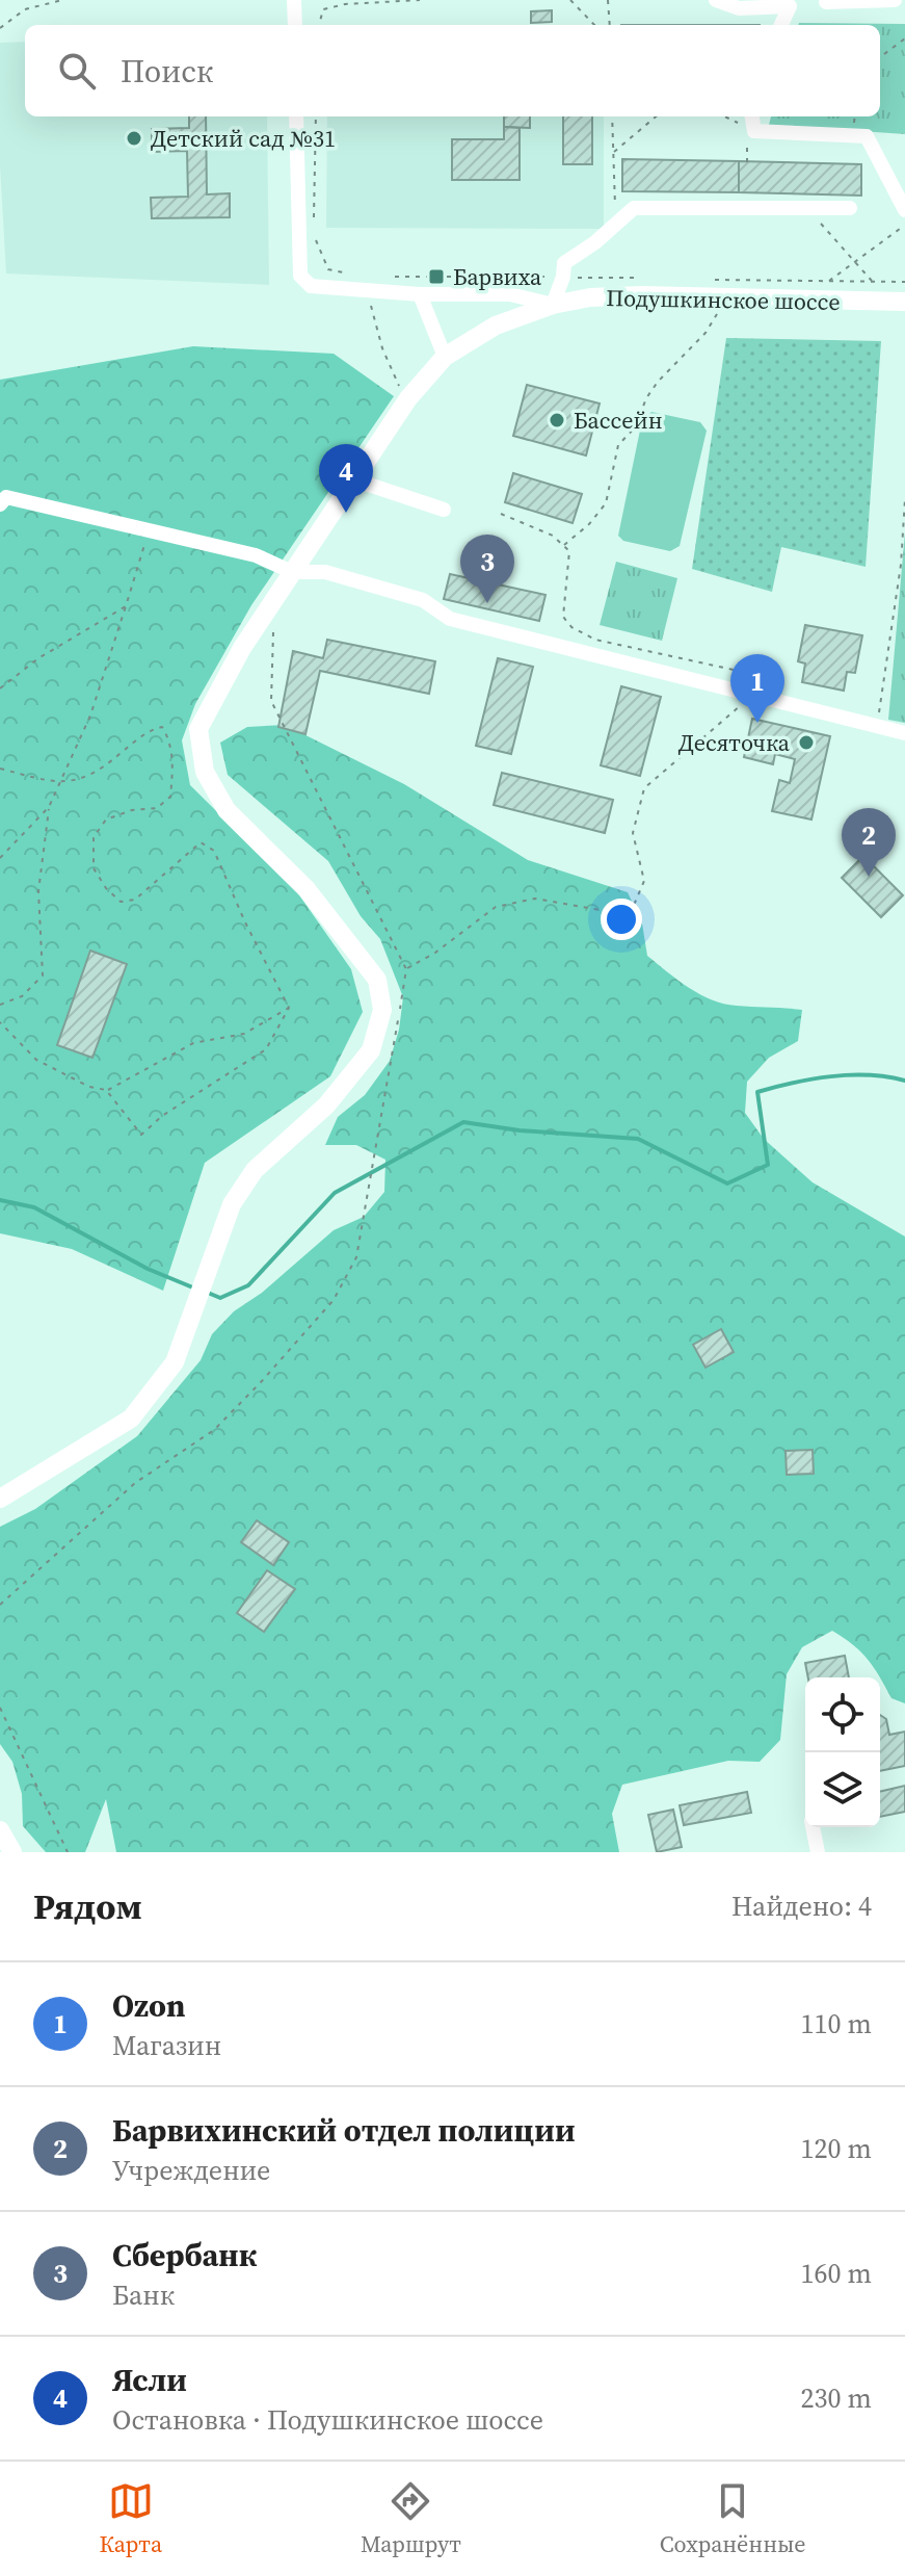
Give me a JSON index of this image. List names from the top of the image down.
{
  "streets": {
    "main road": ["Подушкинское шоссе"]
  },
  "places": {
    "other": ["Детский сад №31", "Бассейн", "Десяточка"],
    "transit": ["Барвиха"]
  },
  "page": {
    "search": "Поиск",
    "pins": [
      "4",
      "3",
      "1",
      "2"
    ],
    "heading": ["Рядом", "Найдено: 4"],
    "list": [
      {
        "mark": "1",
        "name": "Ozon",
        "note": "Магазин",
        "value": "110 m"
      },
      {
        "mark": "2",
        "name": "Барвихинский отдел полиции",
        "note": "Учреждение",
        "value": "120 m"
      },
      {
        "mark": "3",
        "name": "Сбербанк",
        "note": "Банк",
        "value": "160 m"
      },
      {
        "mark": "4",
        "name": "Ясли",
        "note": "Остановка · Подушкинское шоссе",
        "value": "230 m"
      }
    ],
    "nav": ["Карта", "Маршрут", "Сохранённые"]
  }
}
